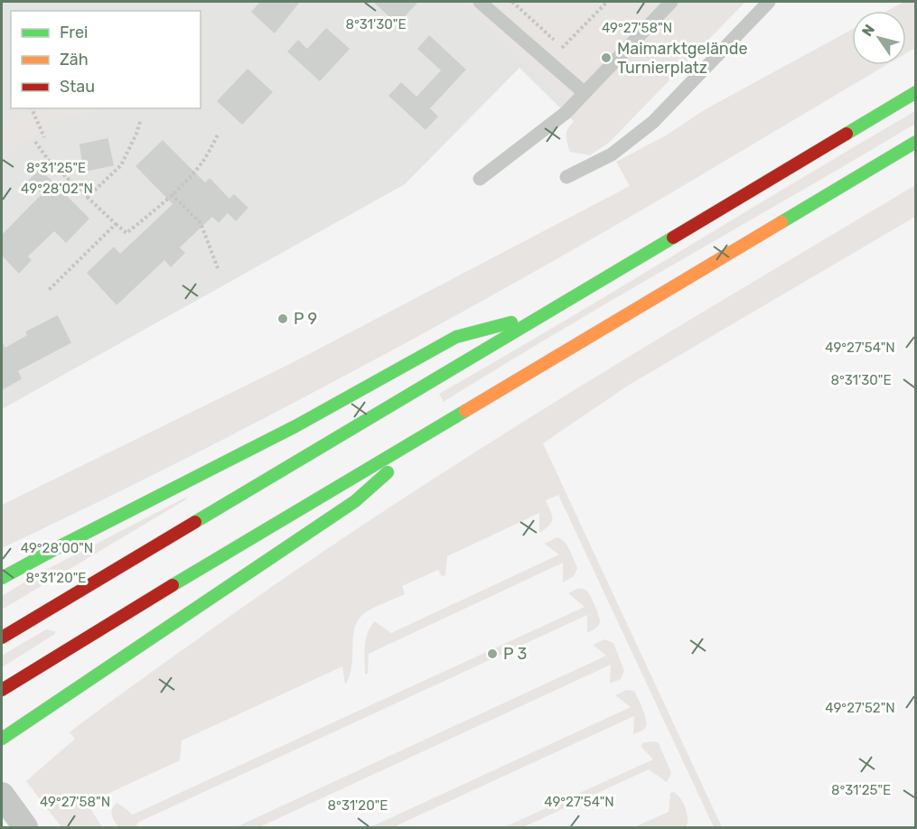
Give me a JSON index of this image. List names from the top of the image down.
{
  "places": ["Maimarktgelände Turnierplatz", "P 9", "P 3"],
  "legend": ["Frei", "Zäh", "Stau"],
  "north": "top left",
  "coordinates": [
    "8°31'30\"E",
    "49°27'58\"N",
    "8°31'25\"E",
    "49°28'02\"N",
    "49°27'54\"N",
    "49°28'00\"N",
    "8°31'20\"E",
    "49°27'52\"N"
  ]
}
